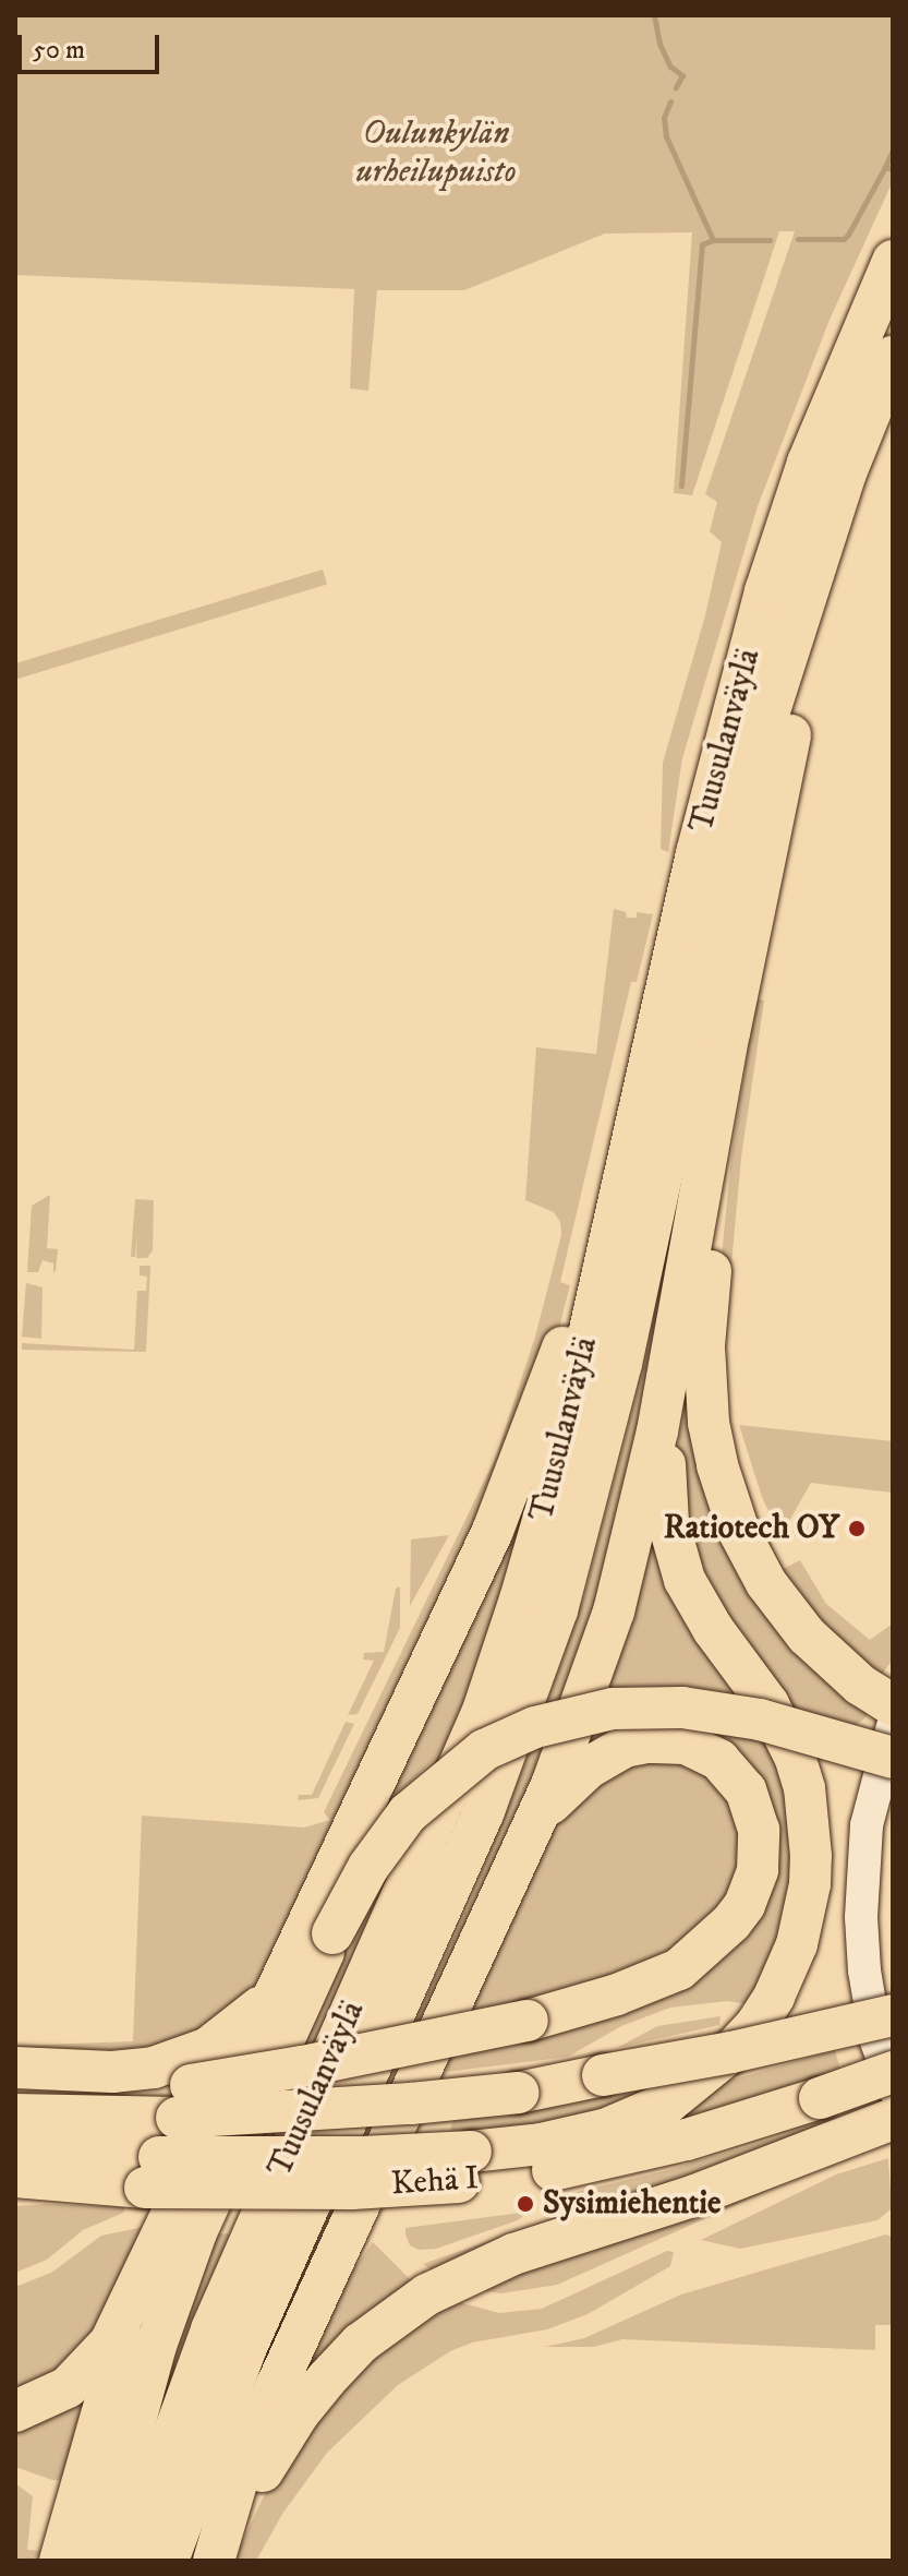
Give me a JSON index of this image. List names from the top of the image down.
{
  "streets": {
    "highway": ["Tuusulanväylä", "Kehä I"]
  },
  "parks": ["Oulunkylän urheilupuisto"],
  "places": ["Ratiotech OY", "Sysimiehentie"],
  "scale_bar": "50 m"
}
